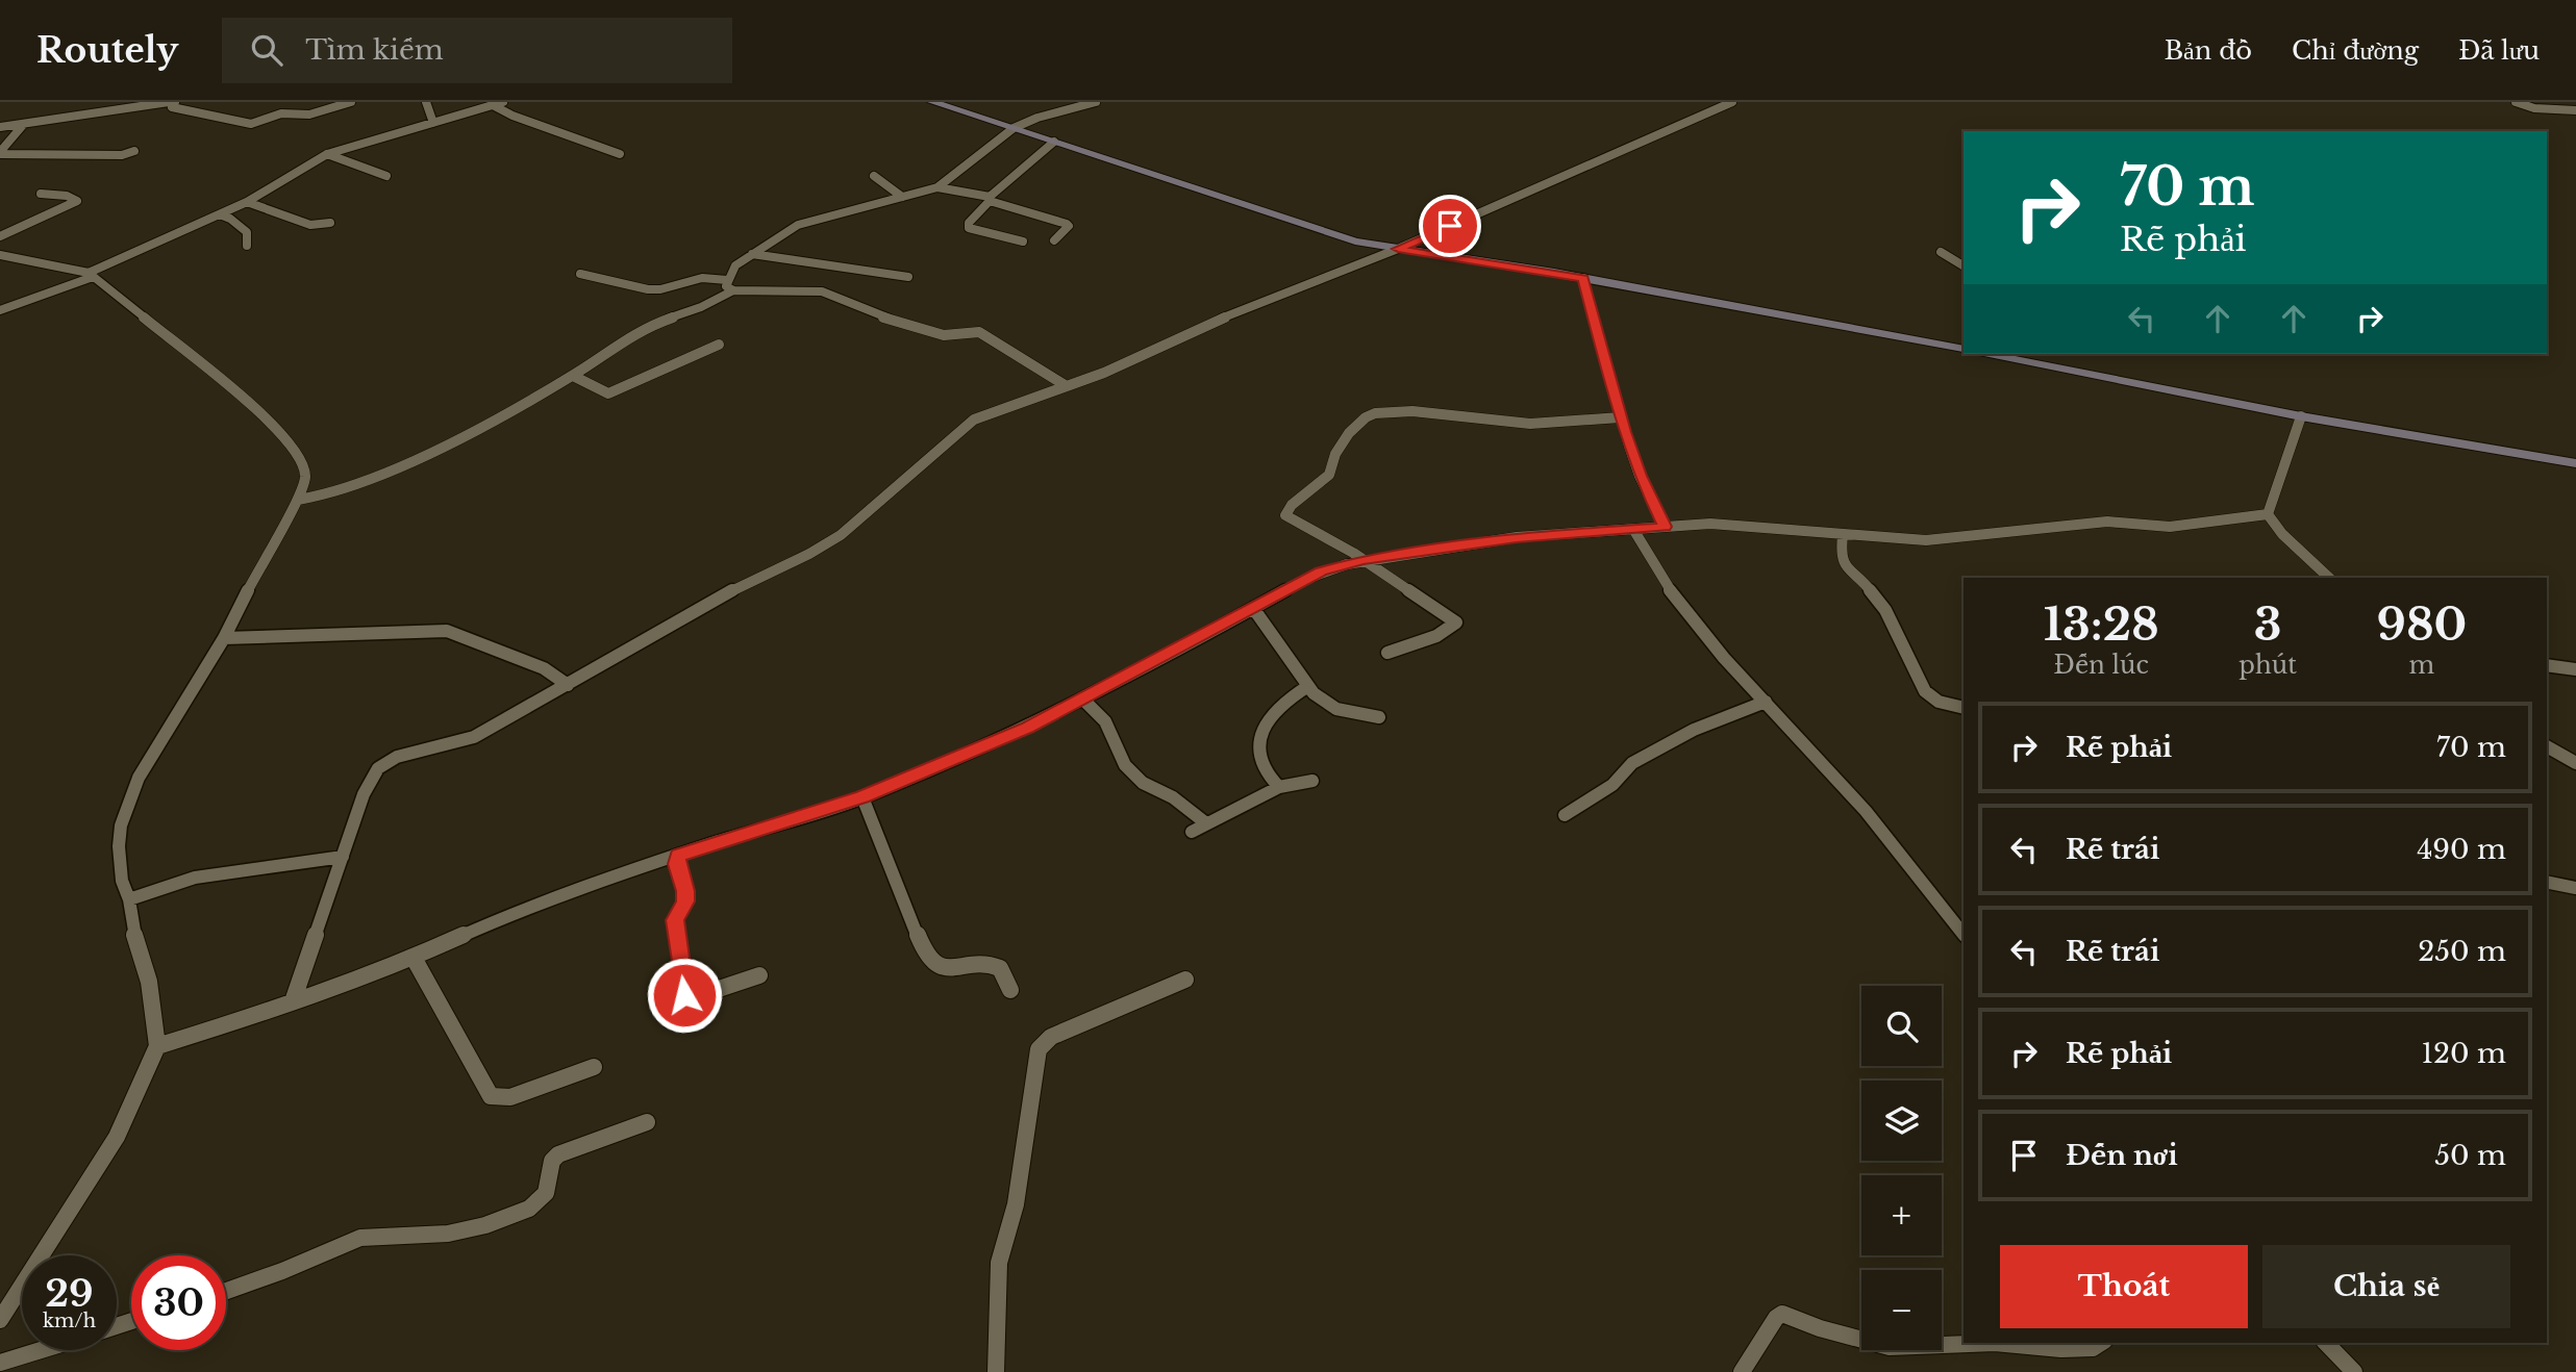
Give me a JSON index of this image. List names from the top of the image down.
{
  "page": {
    "header": "Routely",
    "search": "Tìm kiếm",
    "nav": ["Bản đồ", "Chỉ đường", "Đã lưu"],
    "turn": ["70 m", "Rẽ phải"],
    "eta": [
      "13:28",
      "Đến lúc",
      "3",
      "phút",
      "980",
      "m"
    ],
    "list": [
      {
        "name": "Rẽ phải",
        "value": "70 m"
      },
      {
        "name": "Rẽ trái",
        "value": "490 m"
      },
      {
        "name": "Rẽ trái",
        "value": "250 m"
      },
      {
        "name": "Rẽ phải",
        "value": "120 m"
      },
      {
        "name": "Đến nơi",
        "value": "50 m"
      }
    ],
    "map_buttons": ["+", "−"],
    "buttons": ["Thoát", "Chia sẻ"],
    "speed": "29 km/h",
    "limit": "30"
  }
}
